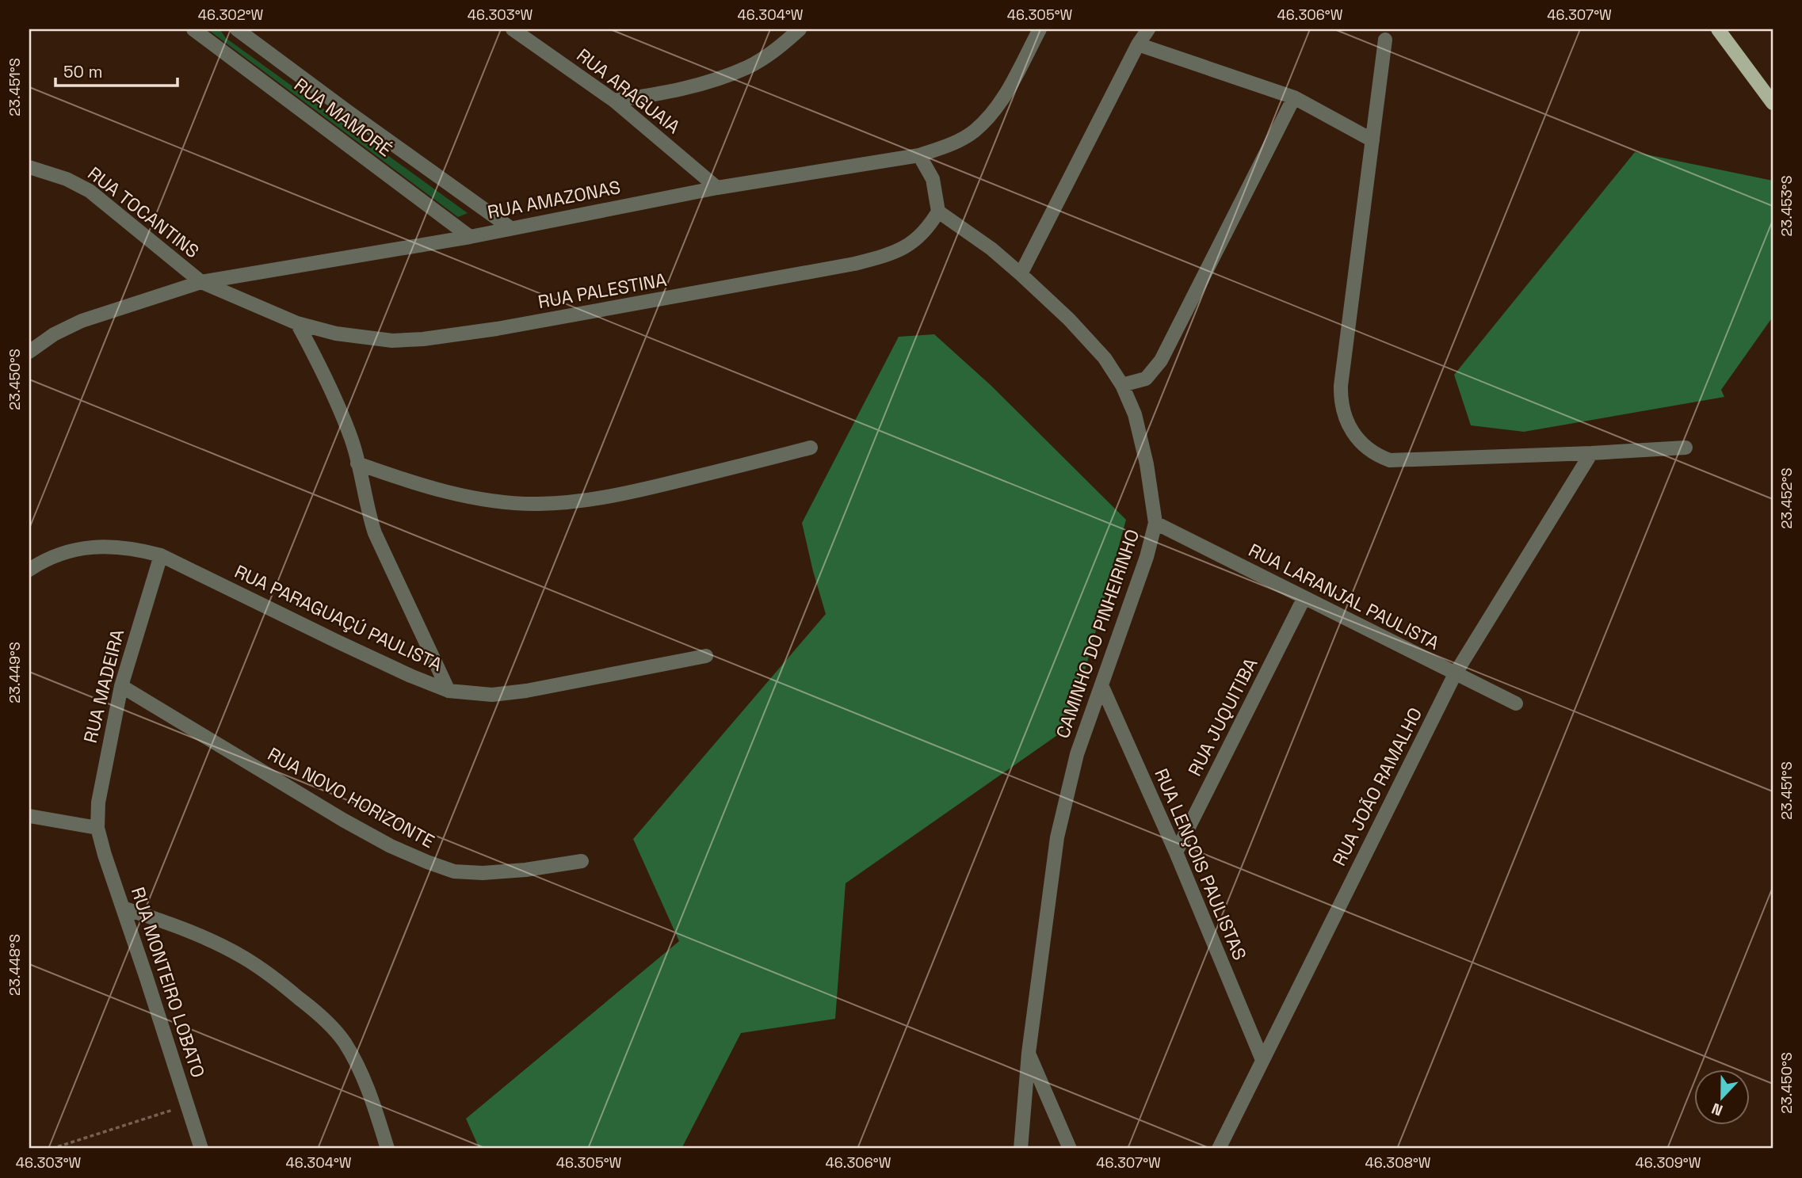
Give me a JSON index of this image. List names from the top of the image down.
{
  "streets": {
    "street": [
      "RUA ARAGUAIA",
      "RUA MAMORÉ",
      "RUA AMAZONAS",
      "RUA TOCANTINS",
      "RUA PALESTINA",
      "RUA LARANJAL PAULISTA",
      "RUA PARAGUAÇÚ PAULISTA",
      "CAMINHO DO PINHEIRINHO",
      "RUA MADEIRA",
      "RUA JUQUITIBA",
      "RUA JOÃO RAMALHO",
      "RUA NOVO HORIZONTE",
      "RUA LENÇOIS PAULISTAS",
      "RUA MONTEIRO LOBATO"
    ]
  },
  "crossings": [
    ["RUA ARAGUAIA", "RUA AMAZONAS"],
    ["RUA MAMORÉ", "RUA AMAZONAS"],
    ["RUA AMAZONAS", "RUA TOCANTINS"],
    ["RUA AMAZONAS", "RUA PALESTINA"],
    ["RUA TOCANTINS", "RUA PALESTINA"],
    ["RUA PALESTINA", "CAMINHO DO PINHEIRINHO"],
    ["RUA LARANJAL PAULISTA", "CAMINHO DO PINHEIRINHO"],
    ["RUA LARANJAL PAULISTA", "RUA JUQUITIBA"],
    ["RUA LARANJAL PAULISTA", "RUA JOÃO RAMALHO"],
    ["RUA PARAGUAÇÚ PAULISTA", "RUA MADEIRA"],
    ["CAMINHO DO PINHEIRINHO", "RUA LENÇOIS PAULISTAS"],
    ["RUA MADEIRA", "RUA NOVO HORIZONTE"],
    ["RUA MADEIRA", "RUA MONTEIRO LOBATO"],
    ["RUA JUQUITIBA", "RUA LENÇOIS PAULISTAS"],
    ["RUA JOÃO RAMALHO", "RUA LENÇOIS PAULISTAS"]
  ],
  "scale_bar": "50 m",
  "north": "bottom",
  "coordinates": [
    "46.302°W",
    "46.303°W",
    "46.304°W",
    "46.305°W",
    "46.306°W",
    "46.307°W",
    "23.451°S",
    "23.453°S",
    "23.450°S",
    "23.452°S",
    "23.449°S",
    "23.448°S",
    "46.308°W",
    "46.309°W"
  ]
}
